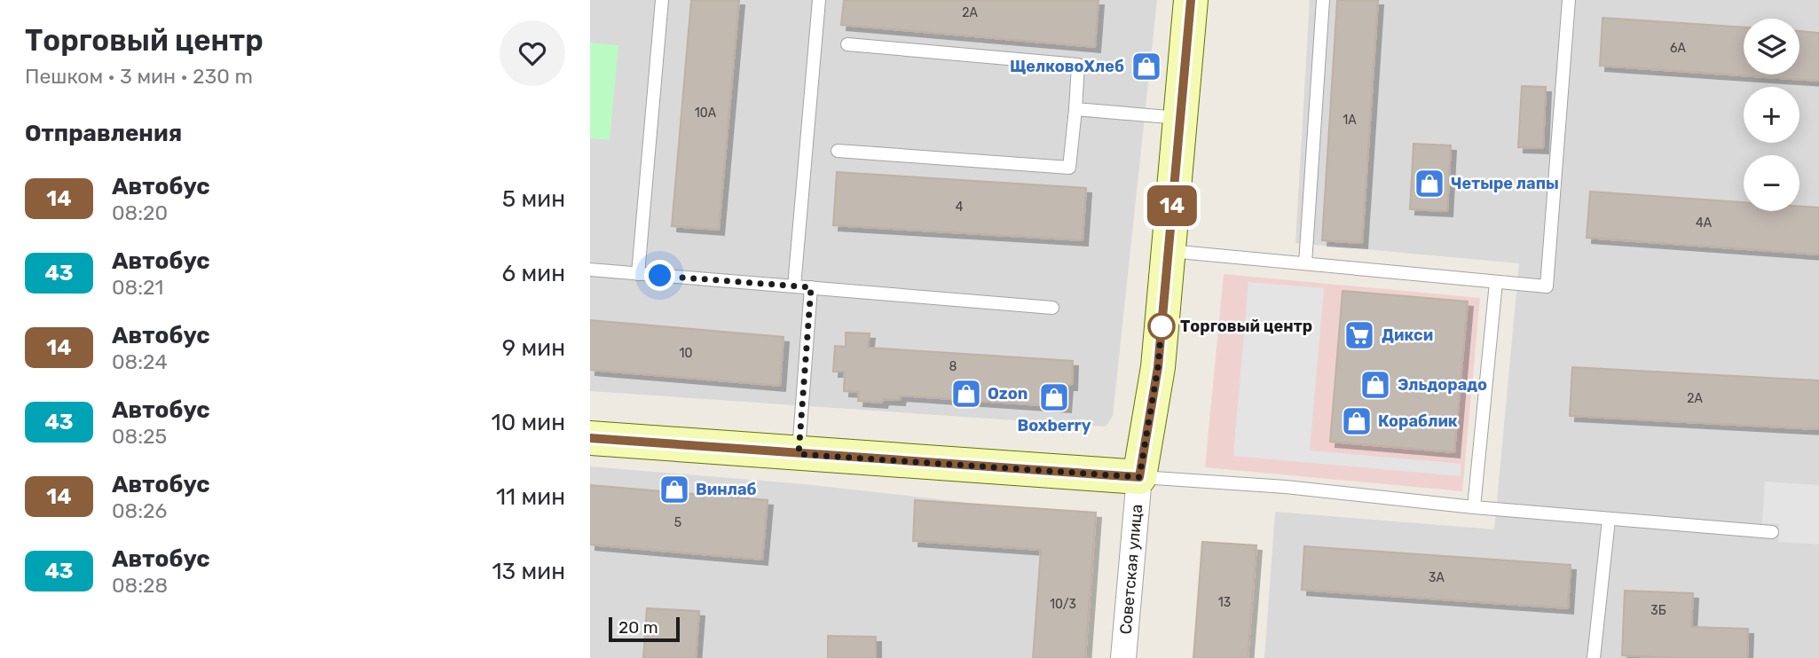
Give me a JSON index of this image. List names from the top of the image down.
{
  "streets": {
    "street": ["Советская улица"]
  },
  "places": {
    "shop": [
      "ЩелковоХлеб",
      "Четыре лапы",
      "Эльдорадо",
      "Ozon",
      "Boxberry",
      "Кораблик",
      "Винлаб"
    ],
    "other": ["Торговый центр"],
    "supermarket": ["Дикси"]
  },
  "lines": ["bus line 14"],
  "house_numbers": [
    "2А",
    "6А",
    "10А",
    "1А",
    "4",
    "4А",
    "10",
    "8",
    "2А",
    "5",
    "3А",
    "13",
    "10/3",
    "3Б"
  ],
  "scale_bar": "20 m",
  "page": {
    "heading": [
      ["Торговый центр", "Пешком · 3 мин · 230 m"],
      "Отправления"
    ],
    "on_map": "14",
    "map_buttons": ["+", "−"],
    "list": [
      {
        "mark": "14",
        "name": "Автобус",
        "note": "08:20",
        "value": "5 мин"
      },
      {
        "mark": "43",
        "name": "Автобус",
        "note": "08:21",
        "value": "6 мин"
      },
      {
        "mark": "14",
        "name": "Автобус",
        "note": "08:24",
        "value": "9 мин"
      },
      {
        "mark": "43",
        "name": "Автобус",
        "note": "08:25",
        "value": "10 мин"
      },
      {
        "mark": "14",
        "name": "Автобус",
        "note": "08:26",
        "value": "11 мин"
      },
      {
        "mark": "43",
        "name": "Автобус",
        "note": "08:28",
        "value": "13 мин"
      }
    ],
    "scale": "20 m"
  }
}
